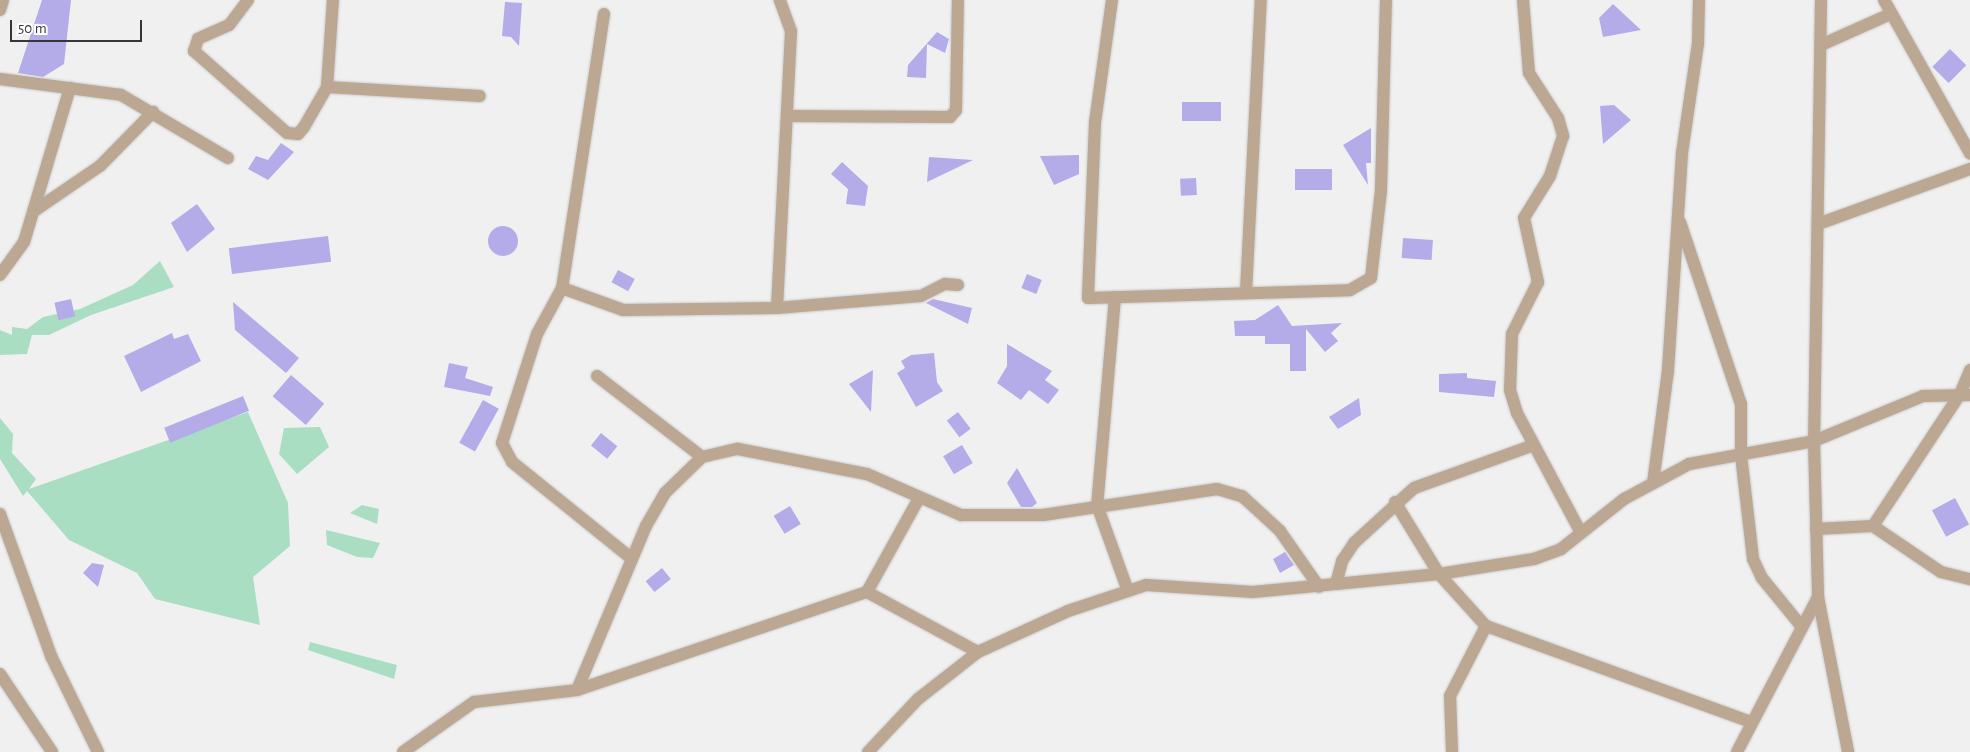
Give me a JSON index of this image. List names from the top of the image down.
{
  "scale_bar": "50 m"
}
